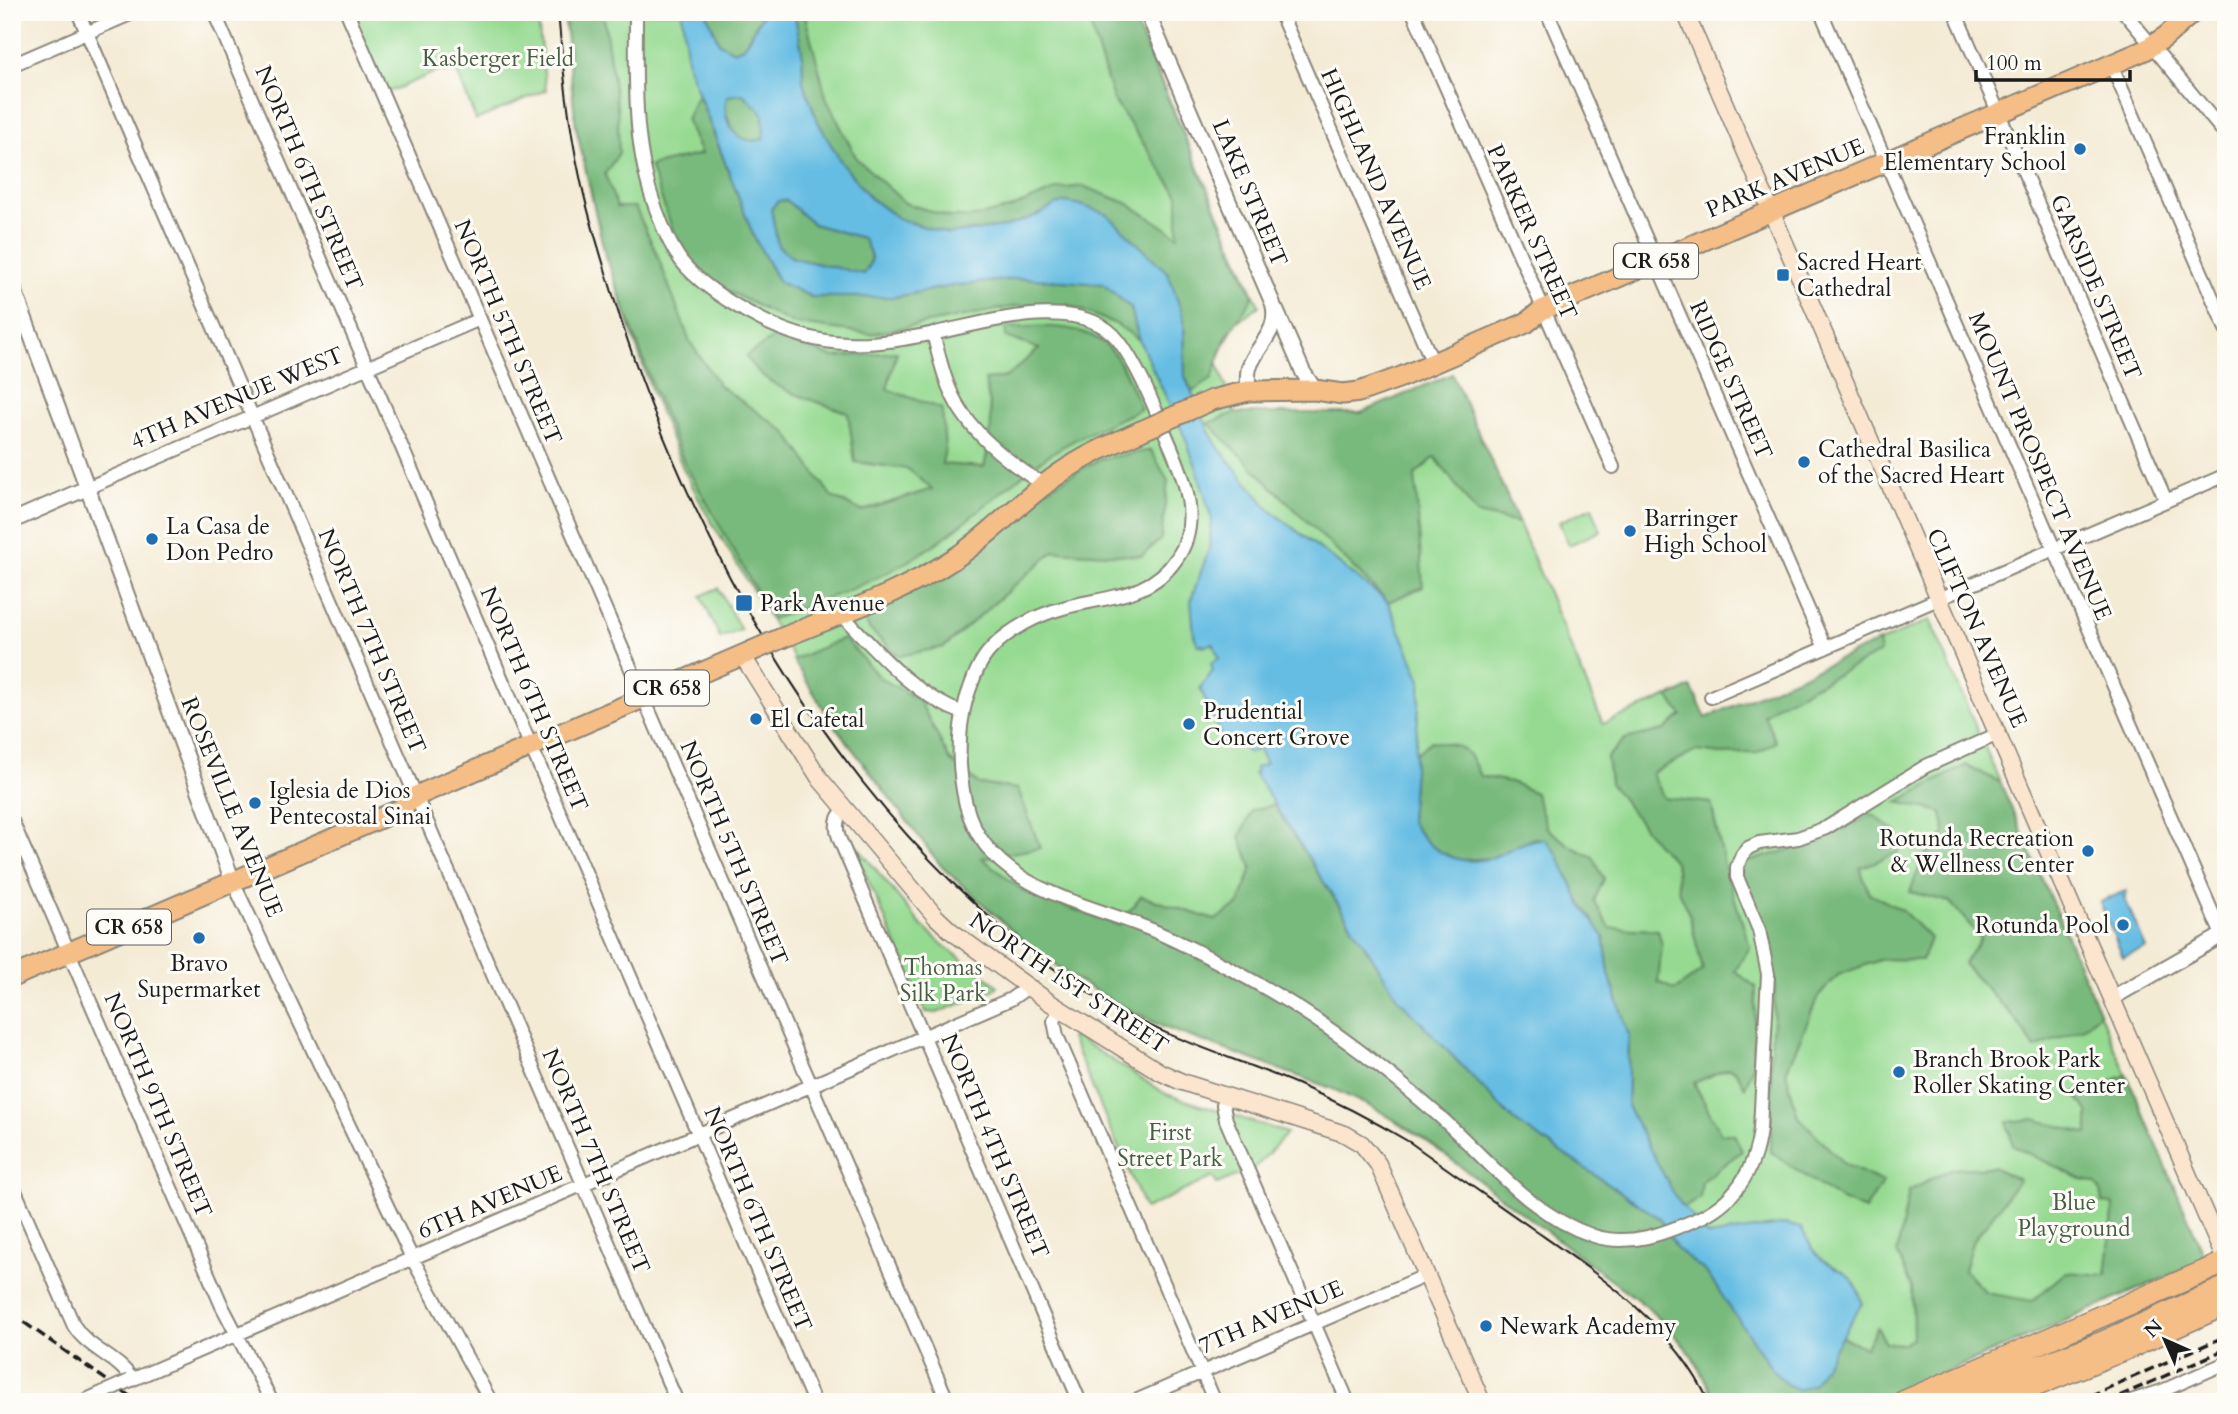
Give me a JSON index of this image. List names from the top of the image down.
{
  "streets": {
    "main road": [
      "PARK AVENUE",
      "CR 658",
      "CLIFTON AVENUE",
      "NORTH 1ST STREET"
    ],
    "street": [
      "NORTH 6TH STREET",
      "HIGHLAND AVENUE",
      "LAKE STREET",
      "PARKER STREET",
      "GARSIDE STREET",
      "NORTH 5TH STREET",
      "RIDGE STREET",
      "4TH AVENUE WEST",
      "MOUNT PROSPECT AVENUE",
      "NORTH 7TH STREET",
      "ROSEVILLE AVENUE",
      "NORTH 9TH STREET",
      "NORTH 4TH STREET",
      "6TH AVENUE",
      "7TH AVENUE"
    ]
  },
  "crossings": [
    ["NORTH 6TH STREET", "PARK AVENUE"],
    ["NORTH 6TH STREET", "4TH AVENUE WEST"],
    ["NORTH 6TH STREET", "6TH AVENUE"],
    ["PARK AVENUE", "HIGHLAND AVENUE"],
    ["PARK AVENUE", "LAKE STREET"],
    ["PARK AVENUE", "PARKER STREET"],
    ["PARK AVENUE", "GARSIDE STREET"],
    ["PARK AVENUE", "NORTH 5TH STREET"],
    ["PARK AVENUE", "RIDGE STREET"],
    ["PARK AVENUE", "MOUNT PROSPECT AVENUE"],
    ["PARK AVENUE", "CLIFTON AVENUE"],
    ["PARK AVENUE", "NORTH 7TH STREET"],
    ["PARK AVENUE", "ROSEVILLE AVENUE"],
    ["PARK AVENUE", "NORTH 9TH STREET"],
    ["NORTH 5TH STREET", "4TH AVENUE WEST"],
    ["NORTH 5TH STREET", "6TH AVENUE"],
    ["4TH AVENUE WEST", "NORTH 7TH STREET"],
    ["4TH AVENUE WEST", "ROSEVILLE AVENUE"],
    ["NORTH 7TH STREET", "6TH AVENUE"],
    ["ROSEVILLE AVENUE", "6TH AVENUE"],
    ["NORTH 1ST STREET", "NORTH 4TH STREET"],
    ["NORTH 1ST STREET", "6TH AVENUE"],
    ["NORTH 1ST STREET", "7TH AVENUE"],
    ["NORTH 9TH STREET", "6TH AVENUE"],
    ["NORTH 4TH STREET", "6TH AVENUE"]
  ],
  "parks": [
    "Kasberger Field",
    "Thomas Silk Park",
    "First Street Park",
    "Blue Playground"
  ],
  "places": {
    "other": [
      "Franklin Elementary School",
      "Cathedral Basilica of the Sacred Heart",
      "Barringer High School",
      "La Casa de Don Pedro",
      "El Cafetal",
      "Prudential Concert Grove",
      "Iglesia de Dios Pentecostal Sinai",
      "Rotunda Recreation & Wellness Center",
      "Rotunda Pool",
      "Bravo Supermarket",
      "Branch Brook Park Roller Skating Center",
      "Newark Academy"
    ],
    "transit": ["Sacred Heart Cathedral", "Park Avenue"]
  },
  "scale_bar": "100 m",
  "north": "top left"
}
